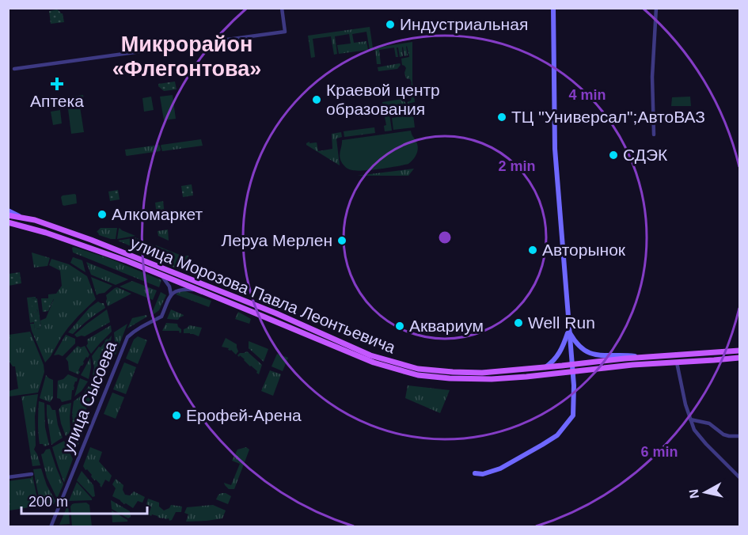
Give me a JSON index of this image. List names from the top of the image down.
{
  "streets": {
    "main road": ["улица Морозова Павла Леонтьевича"],
    "street": ["улица Сысоева"]
  },
  "districts": ["Микрорайон «Флегонтова»"],
  "places": {
    "other": [
      "Индустриальная",
      "Краевой центр образования",
      "ТЦ \"Универсал\";АвтоВАЗ",
      "СДЭК",
      "Алкомаркет",
      "Леруа Мерлен",
      "Авторынок",
      "Well Run",
      "Аквариум",
      "Ерофей-Арена"
    ],
    "health": ["Аптека"]
  },
  "scale_bar": "200 m",
  "north": "left",
  "rings": ["4 min", "2 min", "6 min"]
}
